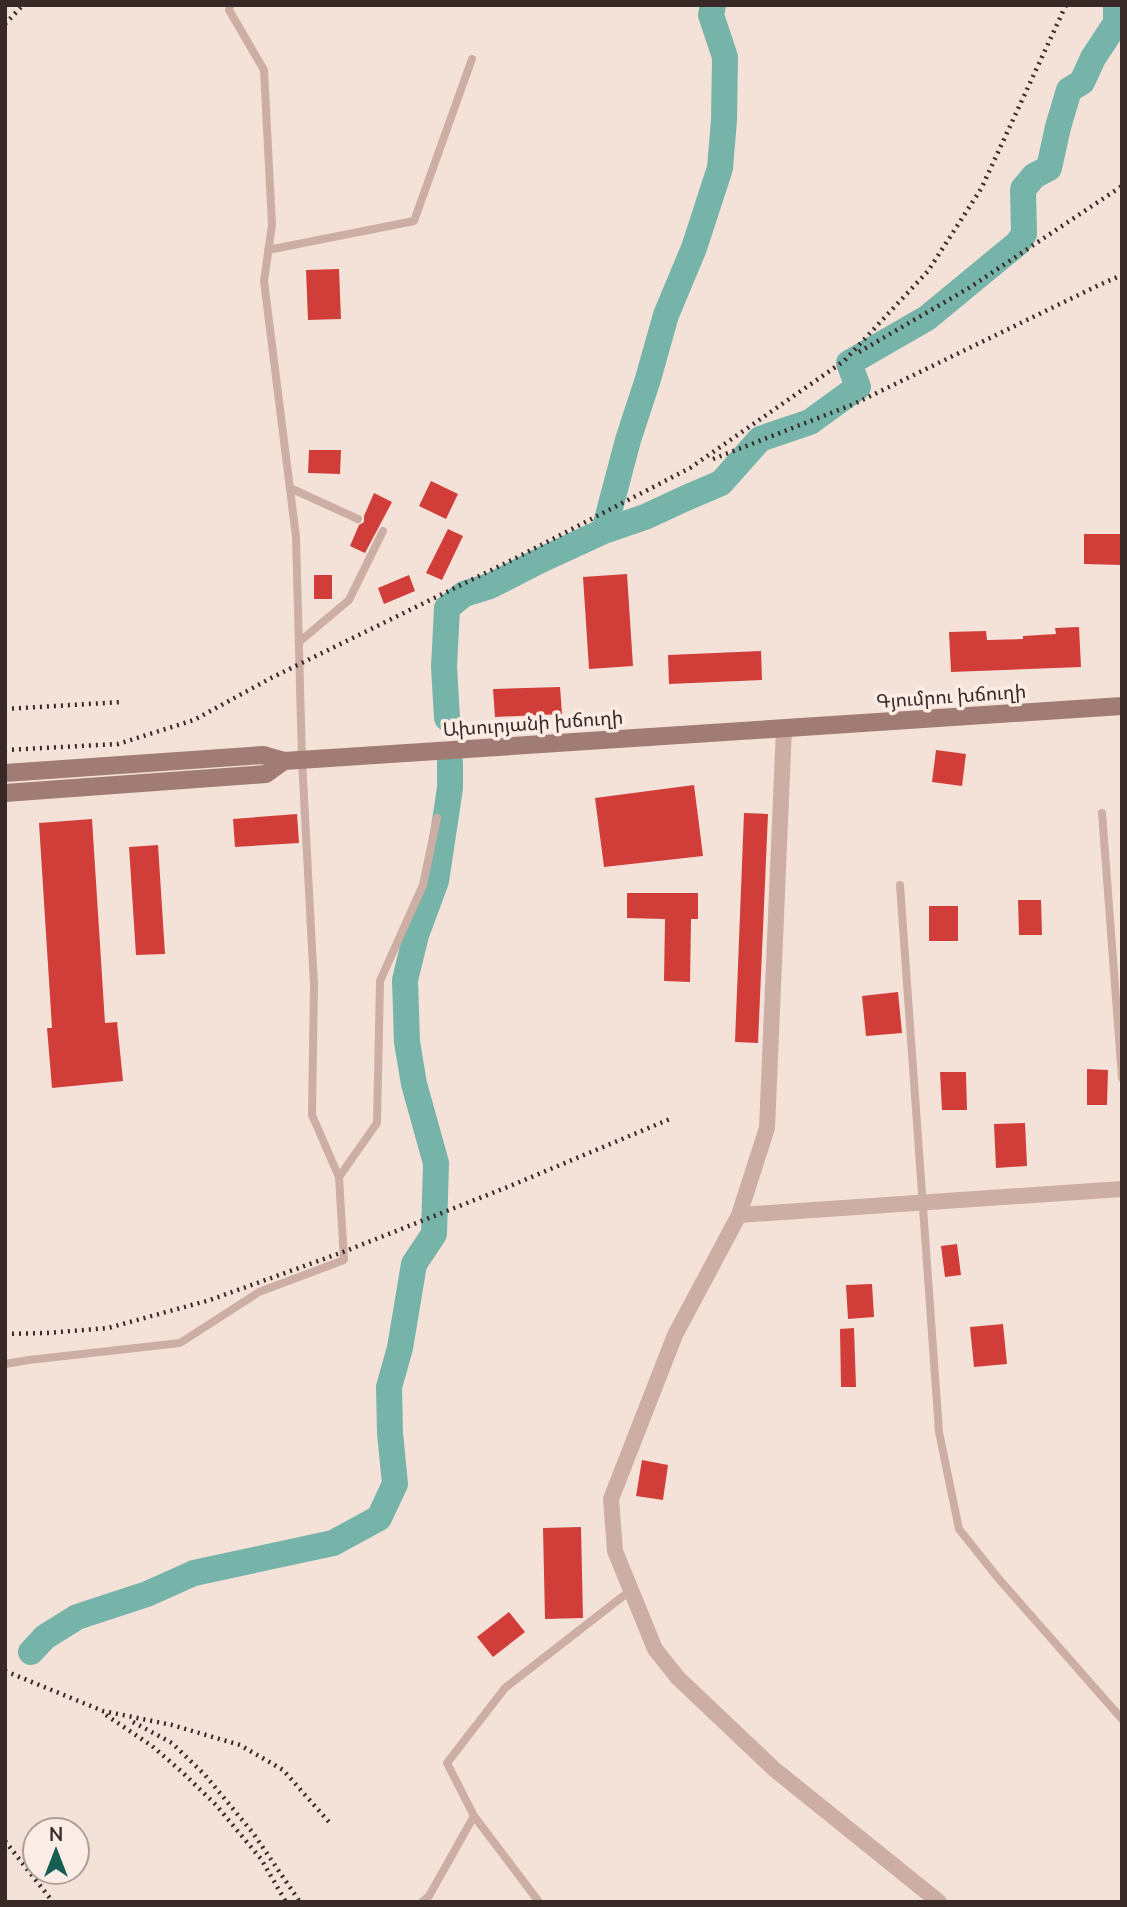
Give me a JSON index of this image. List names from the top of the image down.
{
  "streets": {
    "main road": ["Գյումրու խճուղի", "Ախուրյանի խճուղի"]
  },
  "crossings": [
    ["Գյումրու խճուղի", "Ախուրյանի խճուղի"]
  ],
  "north": "top"
}
